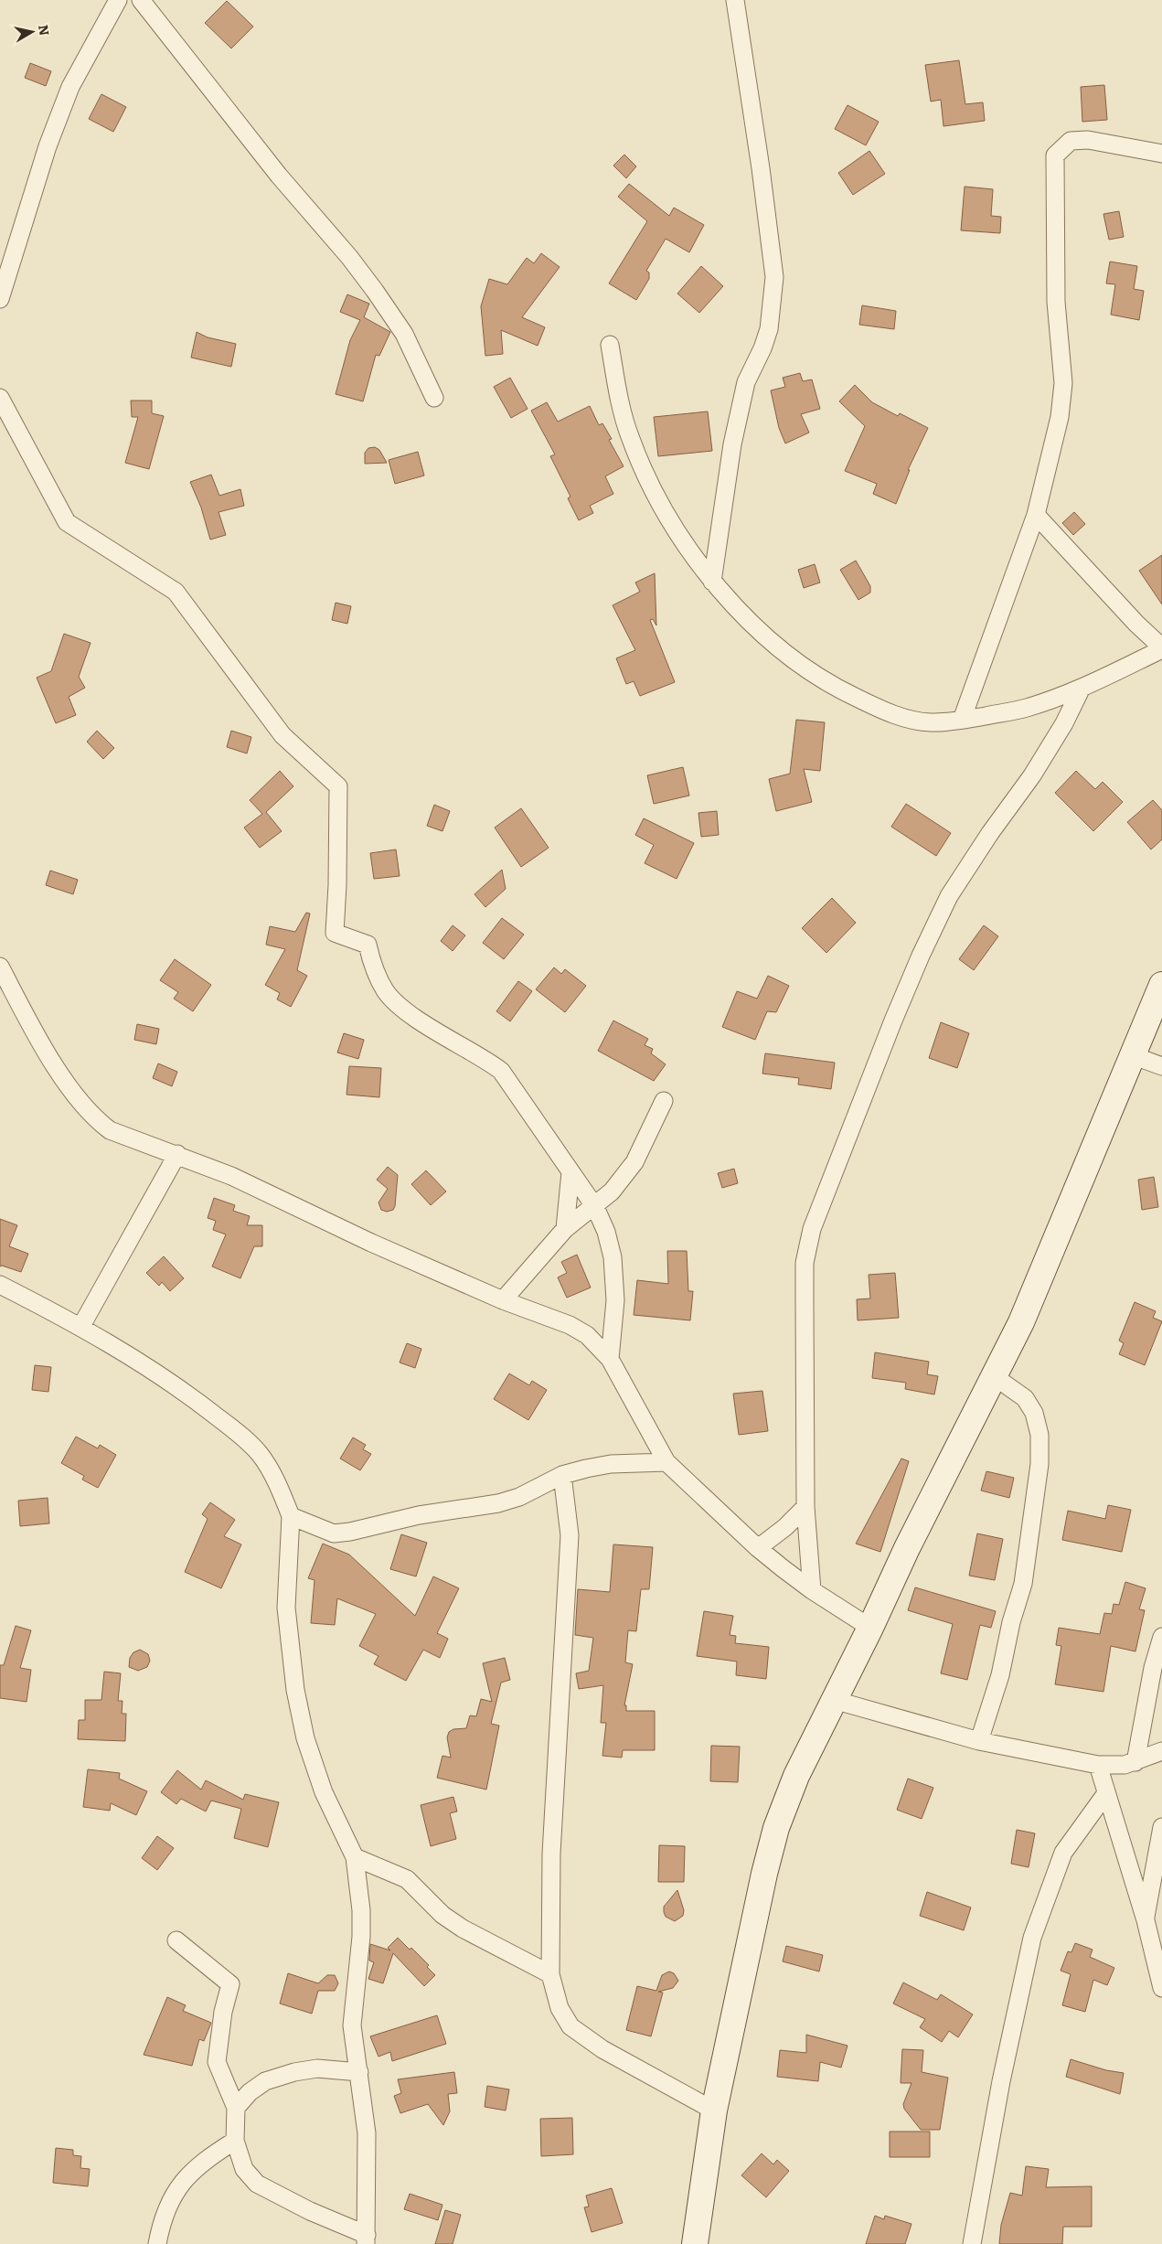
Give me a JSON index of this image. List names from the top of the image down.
{
  "north": "right"
}
